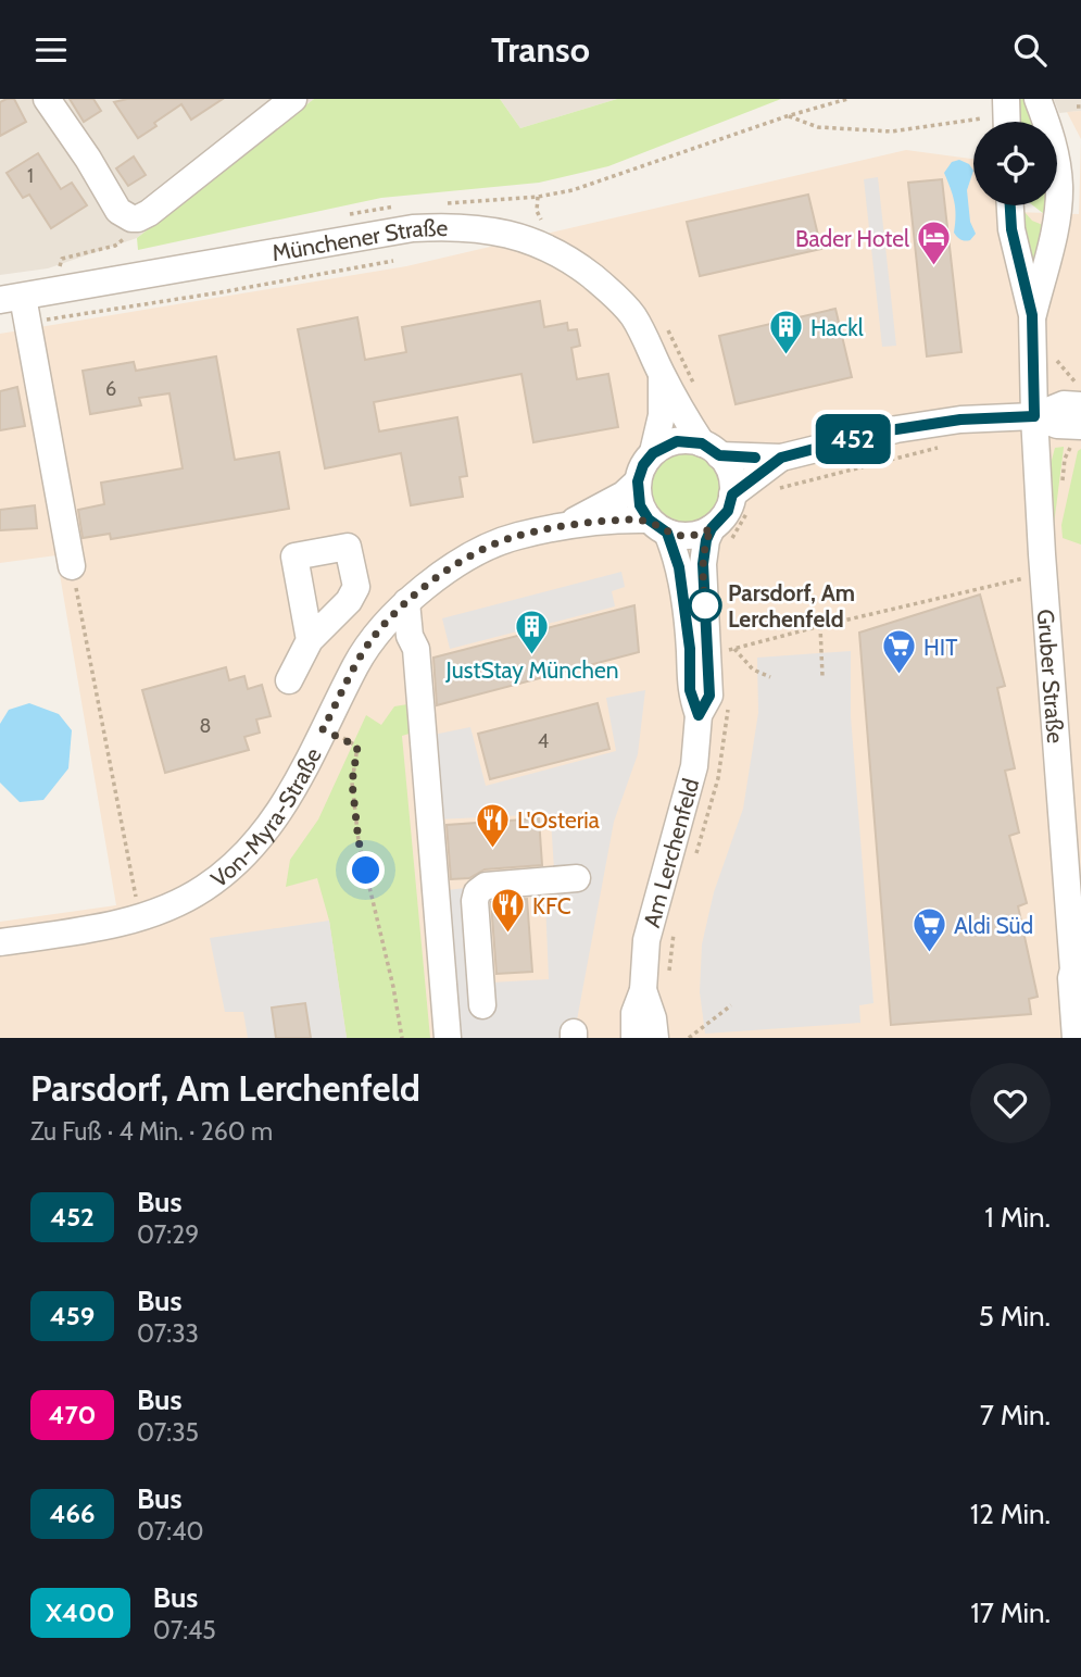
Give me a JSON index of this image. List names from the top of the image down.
{
  "streets": {
    "street": [
      "Münchener Straße",
      "Gruber Straße",
      "Von-Myra-Straße",
      "Am Lerchenfeld"
    ]
  },
  "crossings": [
    ["Münchener Straße", "Von-Myra-Straße"],
    ["Münchener Straße", "Am Lerchenfeld"],
    ["Von-Myra-Straße", "Am Lerchenfeld"]
  ],
  "places": {
    "hotel": ["Bader Hotel"],
    "building": ["Hackl", "JustStay München"],
    "other": ["Parsdorf, Am Lerchenfeld"],
    "supermarket": ["HIT", "Aldi Süd"],
    "restaurant": ["L'Osteria", "KFC"]
  },
  "lines": ["bus line 452"],
  "house_numbers": [
    "1",
    "6",
    "8",
    "4"
  ],
  "page": {
    "header": "Transo",
    "on_map": "452",
    "heading": ["Parsdorf, Am Lerchenfeld", "Zu Fuß · 4 Min. · 260 m"],
    "list": [
      {
        "mark": "452",
        "name": "Bus",
        "note": "07:29",
        "value": "1 Min."
      },
      {
        "mark": "459",
        "name": "Bus",
        "note": "07:33",
        "value": "5 Min."
      },
      {
        "mark": "470",
        "name": "Bus",
        "note": "07:35",
        "value": "7 Min."
      },
      {
        "mark": "466",
        "name": "Bus",
        "note": "07:40",
        "value": "12 Min."
      },
      {
        "mark": "X400",
        "name": "Bus",
        "note": "07:45",
        "value": "17 Min."
      }
    ]
  }
}
